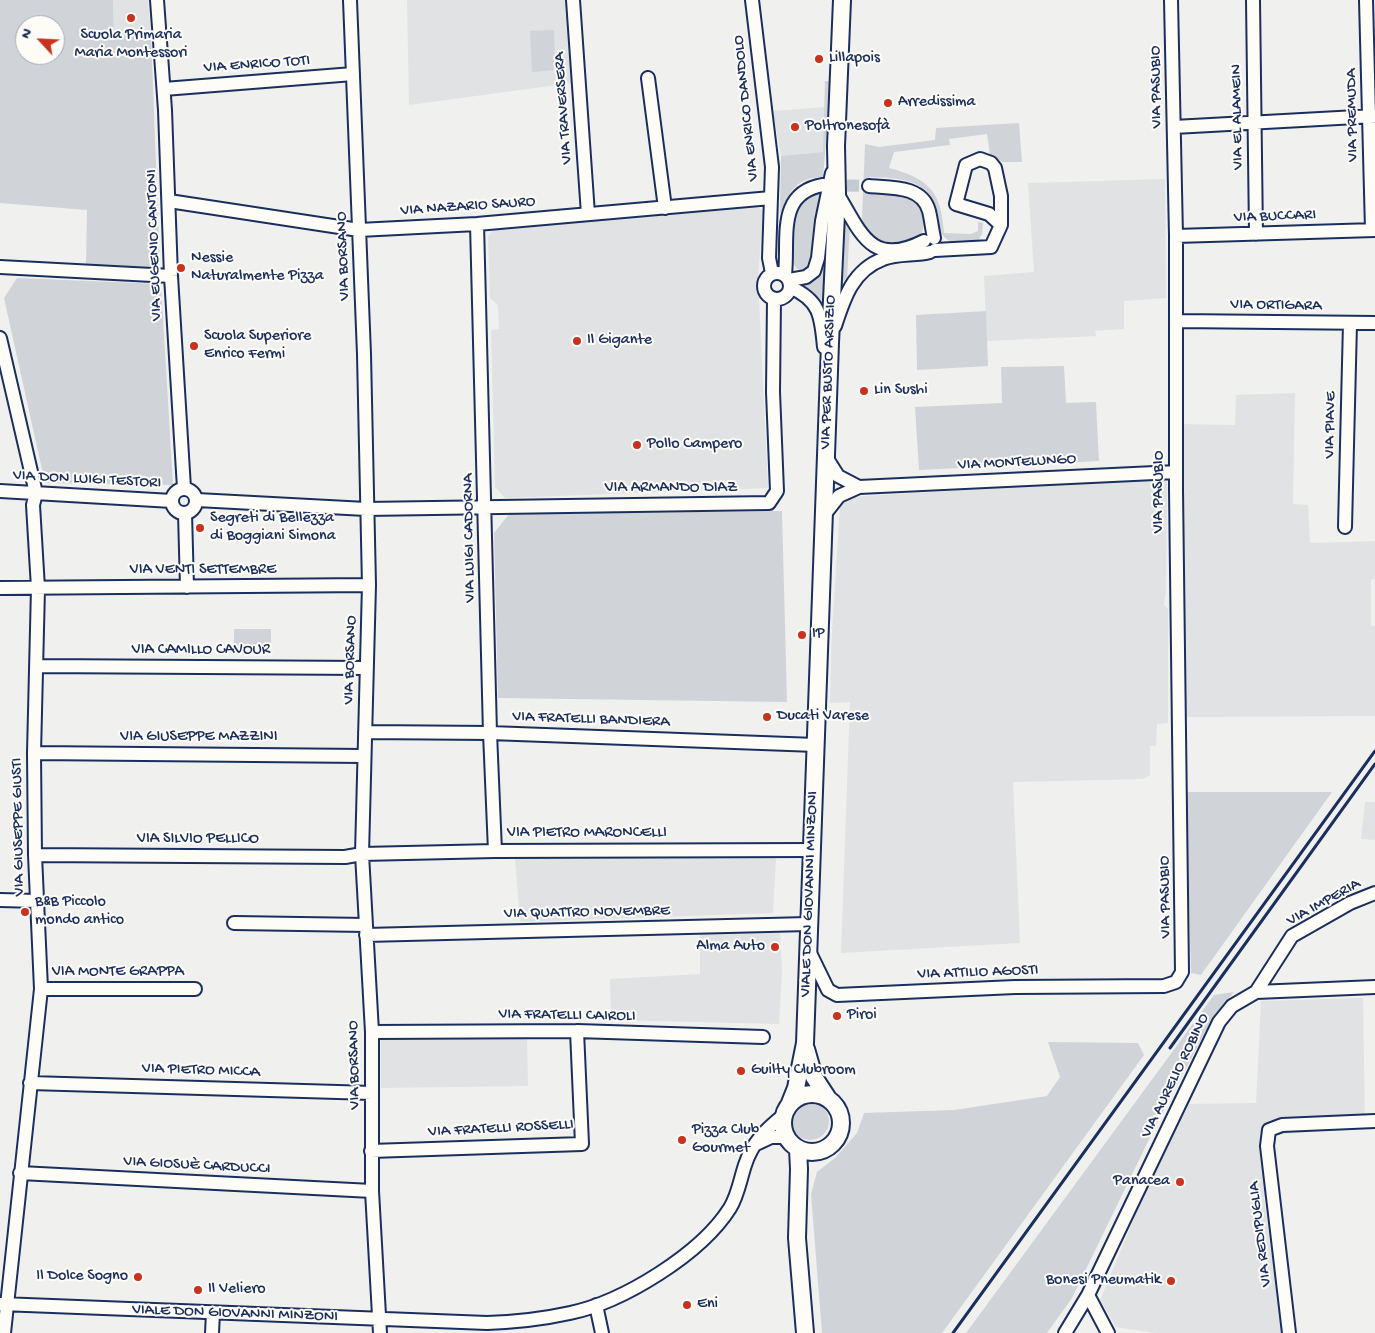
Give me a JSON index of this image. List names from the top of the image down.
{
  "streets": {
    "main road": ["VIA PER BUSTO ARSIZIO", "VIALE DON GIOVANNI MINZONI"],
    "street": [
      "VIA ENRICO TOTI",
      "VIA PASUBIO",
      "VIA TRAVERSERA",
      "VIA ENRICO DANDOLO",
      "VIA PREMUDA",
      "VIA EL ALAMEIN",
      "VIA NAZARIO SAURO",
      "VIA BUCCARI",
      "VIA EUGENIO CANTONI",
      "VIA BORSANO",
      "VIA ORTIGARA",
      "VIA PIAVE",
      "VIA MONTELUNGO",
      "VIA DON LUIGI TESTORI",
      "VIA ARMANDO DIAZ",
      "VIA LUIGI CADORNA",
      "VIA VENTI SETTEMBRE",
      "VIA CAMILLO CAVOUR",
      "VIA FRATELLI BANDIERA",
      "VIA GIUSEPPE MAZZINI",
      "VIA GIUSEPPE GIUSTI",
      "VIA PIETRO MARONCELLI",
      "VIA SILVIO PELLICO",
      "VIA IMPERIA",
      "VIA QUATTRO NOVEMBRE",
      "VIA MONTE GRAPPA",
      "VIA ATTILIO AGOSTI",
      "VIA FRATELLI CAIROLI",
      "VIA PIETRO MICCA",
      "VIA AURELIO ROBINO",
      "VIA FRATELLI ROSSELLI",
      "VIA GIOSUÈ CARDUCCI",
      "VIA REDIPUGLIA"
    ]
  },
  "crossings": [
    ["VIA ENRICO TOTI", "VIA EUGENIO CANTONI"],
    ["VIA ENRICO TOTI", "VIA BORSANO"],
    ["VIA PASUBIO", "VIA BUCCARI"],
    ["VIA PASUBIO", "VIA ORTIGARA"],
    ["VIA PASUBIO", "VIA MONTELUNGO"],
    ["VIA PASUBIO", "VIA ATTILIO AGOSTI"],
    ["VIA TRAVERSERA", "VIA NAZARIO SAURO"],
    ["VIA ENRICO DANDOLO", "VIA NAZARIO SAURO"],
    ["VIA ENRICO DANDOLO", "VIA ARMANDO DIAZ"],
    ["VIA PREMUDA", "VIA BUCCARI"],
    ["VIA EL ALAMEIN", "VIA BUCCARI"],
    ["VIA NAZARIO SAURO", "VIA EUGENIO CANTONI"],
    ["VIA NAZARIO SAURO", "VIA BORSANO"],
    ["VIA NAZARIO SAURO", "VIA LUIGI CADORNA"],
    ["VIA EUGENIO CANTONI", "VIA DON LUIGI TESTORI"],
    ["VIA BORSANO", "VIA ARMANDO DIAZ"],
    ["VIA BORSANO", "VIA VENTI SETTEMBRE"],
    ["VIA BORSANO", "VIA CAMILLO CAVOUR"],
    ["VIA BORSANO", "VIA FRATELLI BANDIERA"],
    ["VIA BORSANO", "VIA GIUSEPPE MAZZINI"],
    ["VIA BORSANO", "VIA PIETRO MARONCELLI"],
    ["VIA BORSANO", "VIA SILVIO PELLICO"],
    ["VIA BORSANO", "VIALE DON GIOVANNI MINZONI"],
    ["VIA BORSANO", "VIA QUATTRO NOVEMBRE"],
    ["VIA BORSANO", "VIA FRATELLI CAIROLI"],
    ["VIA BORSANO", "VIA PIETRO MICCA"],
    ["VIA BORSANO", "VIA FRATELLI ROSSELLI"],
    ["VIA BORSANO", "VIA GIOSUÈ CARDUCCI"],
    ["VIA ORTIGARA", "VIA PIAVE"],
    ["VIA PER BUSTO ARSIZIO", "VIA MONTELUNGO"],
    ["VIA PER BUSTO ARSIZIO", "VIA FRATELLI BANDIERA"],
    ["VIA PER BUSTO ARSIZIO", "VIALE DON GIOVANNI MINZONI"],
    ["VIA DON LUIGI TESTORI", "VIA GIUSEPPE GIUSTI"],
    ["VIA ARMANDO DIAZ", "VIA LUIGI CADORNA"],
    ["VIA LUIGI CADORNA", "VIA FRATELLI BANDIERA"],
    ["VIA LUIGI CADORNA", "VIA PIETRO MARONCELLI"],
    ["VIA VENTI SETTEMBRE", "VIA GIUSEPPE GIUSTI"],
    ["VIA CAMILLO CAVOUR", "VIA GIUSEPPE GIUSTI"],
    ["VIA FRATELLI BANDIERA", "VIALE DON GIOVANNI MINZONI"],
    ["VIA GIUSEPPE MAZZINI", "VIA GIUSEPPE GIUSTI"],
    ["VIA GIUSEPPE GIUSTI", "VIA SILVIO PELLICO"],
    ["VIA GIUSEPPE GIUSTI", "VIALE DON GIOVANNI MINZONI"],
    ["VIA GIUSEPPE GIUSTI", "VIA MONTE GRAPPA"],
    ["VIA GIUSEPPE GIUSTI", "VIA PIETRO MICCA"],
    ["VIA GIUSEPPE GIUSTI", "VIA GIOSUÈ CARDUCCI"],
    ["VIA PIETRO MARONCELLI", "VIA SILVIO PELLICO"],
    ["VIA PIETRO MARONCELLI", "VIALE DON GIOVANNI MINZONI"],
    ["VIALE DON GIOVANNI MINZONI", "VIA QUATTRO NOVEMBRE"],
    ["VIALE DON GIOVANNI MINZONI", "VIA ATTILIO AGOSTI"],
    ["VIA IMPERIA", "VIA AURELIO ROBINO"],
    ["VIA FRATELLI CAIROLI", "VIA FRATELLI ROSSELLI"]
  ],
  "places": [
    "Scuola Primaria Maria Montessori",
    "Lillapois",
    "Arredissima",
    "Poltronesofà",
    "Nessie Naturalmente Pizza",
    "Il Gigante",
    "Scuola Superiore Enrico Fermi",
    "Lin Sushi",
    "Pollo Campero",
    "Segreti di Bellezza di Boggiani Simona",
    "IP",
    "Ducati Varese",
    "B&B Piccolo mondo antico",
    "Alma Auto",
    "Piroi",
    "Guilty Clubroom",
    "Pizza Club Gourmet",
    "Panacea",
    "Il Dolce Sogno",
    "Bonesi Pneumatik",
    "Il Veliero",
    "Eni"
  ],
  "north": "top left"
}
